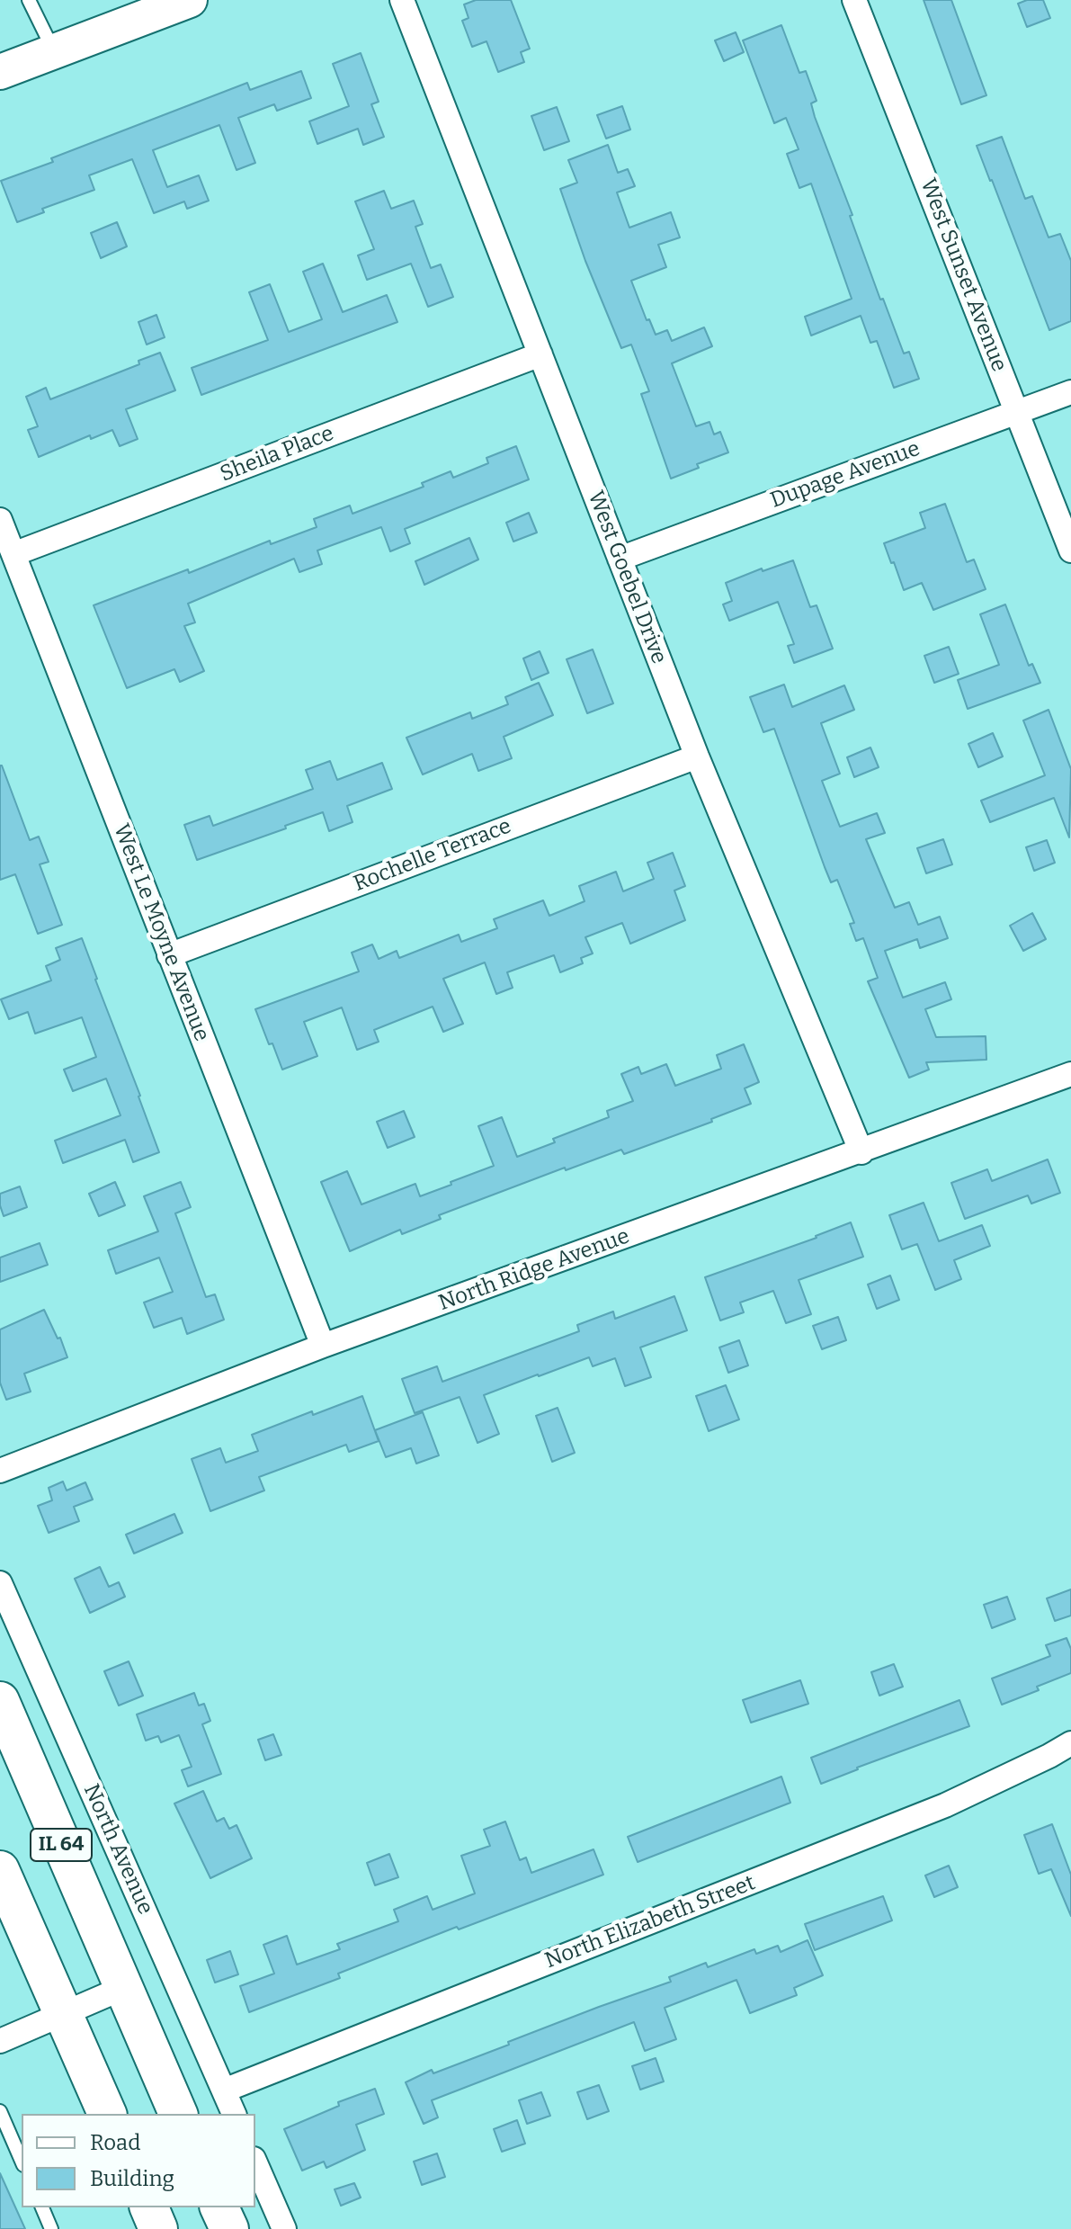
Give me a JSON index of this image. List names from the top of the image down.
{
  "streets": {
    "main road": ["IL 64"],
    "street": [
      "West Sunset Avenue",
      "Sheila Place",
      "Dupage Avenue",
      "West Goebel Drive",
      "Rochelle Terrace",
      "West Le Moyne Avenue",
      "North Ridge Avenue",
      "North Avenue",
      "North Elizabeth Street"
    ]
  },
  "crossings": [
    ["West Sunset Avenue", "Dupage Avenue"],
    ["Sheila Place", "West Goebel Drive"],
    ["Sheila Place", "West Le Moyne Avenue"],
    ["Dupage Avenue", "West Goebel Drive"],
    ["West Goebel Drive", "Rochelle Terrace"],
    ["West Goebel Drive", "North Ridge Avenue"],
    ["Rochelle Terrace", "West Le Moyne Avenue"],
    ["West Le Moyne Avenue", "North Ridge Avenue"],
    ["North Avenue", "North Elizabeth Street"]
  ],
  "legend": ["Road", "Building"]
}
